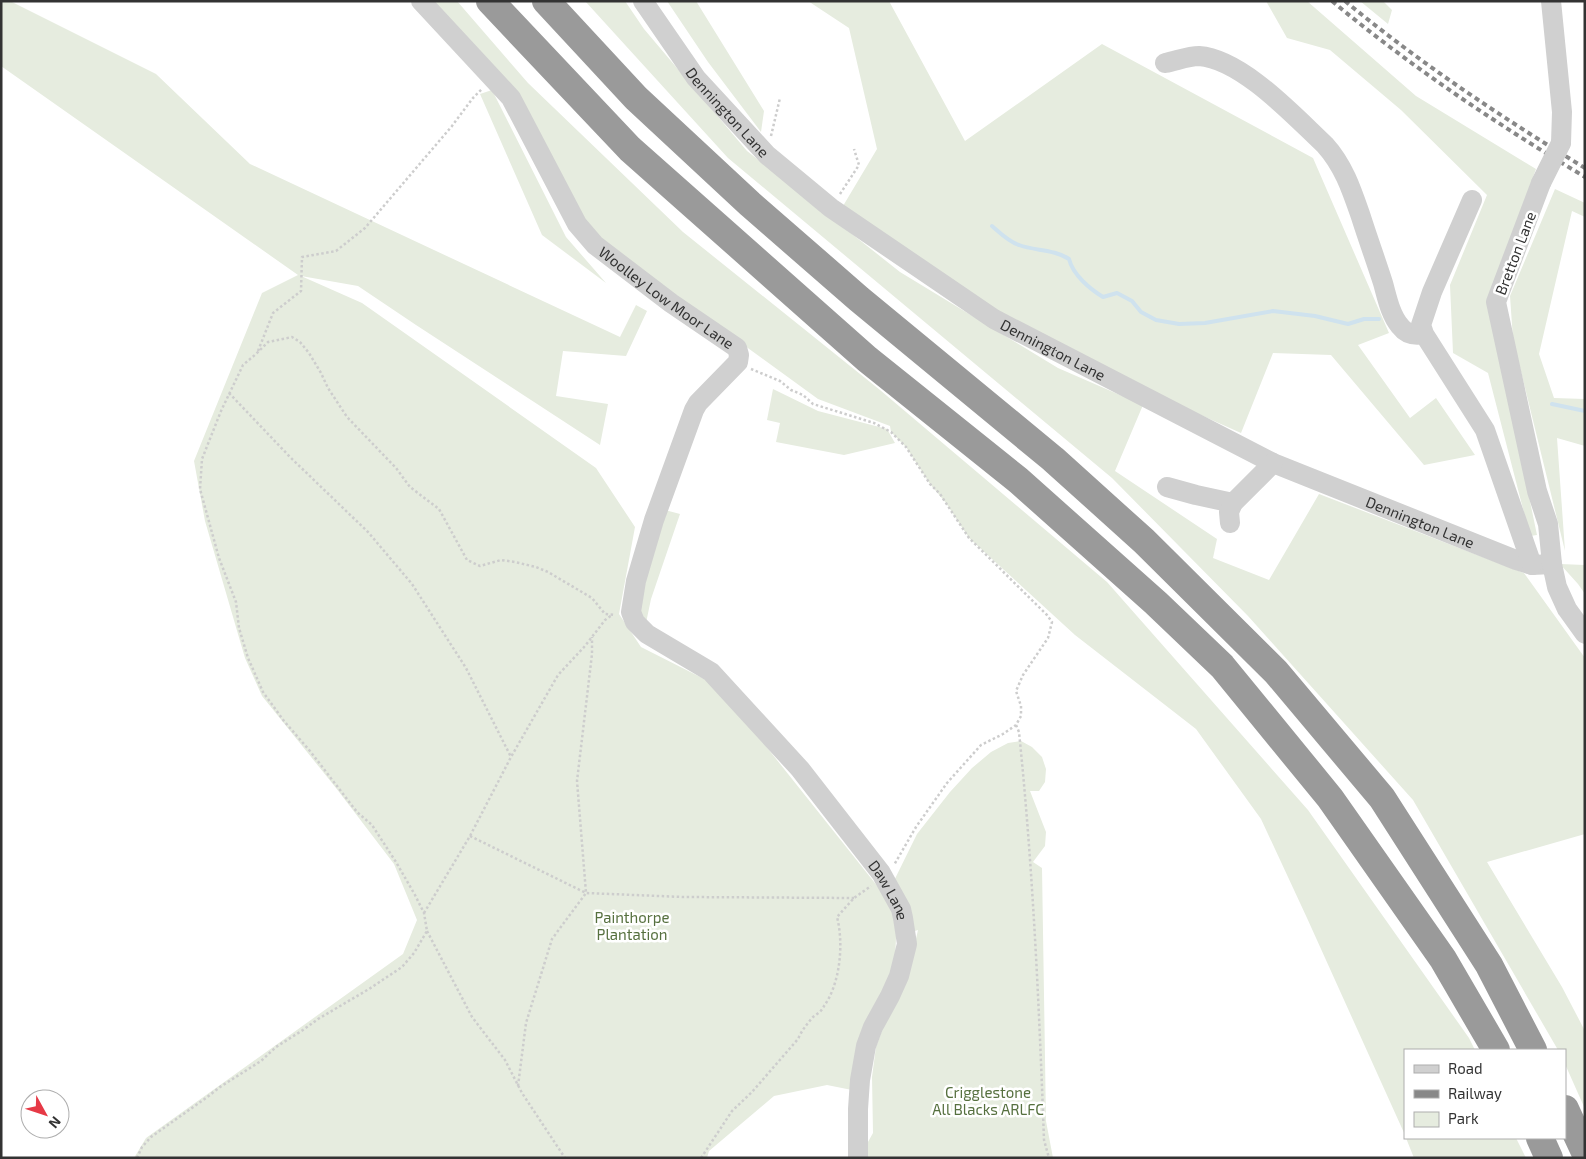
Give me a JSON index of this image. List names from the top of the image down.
{
  "streets": {
    "street": [
      "Dennington Lane",
      "Bretton Lane",
      "Woolley Low Moor Lane",
      "Daw Lane"
    ]
  },
  "crossings": [
    ["Dennington Lane", "Bretton Lane"],
    ["Woolley Low Moor Lane", "Daw Lane"]
  ],
  "parks": ["Painthorpe Plantation", "Crigglestone All Blacks ARLFC"],
  "legend": ["Road", "Railway", "Park"],
  "north": "bottom right"
}
